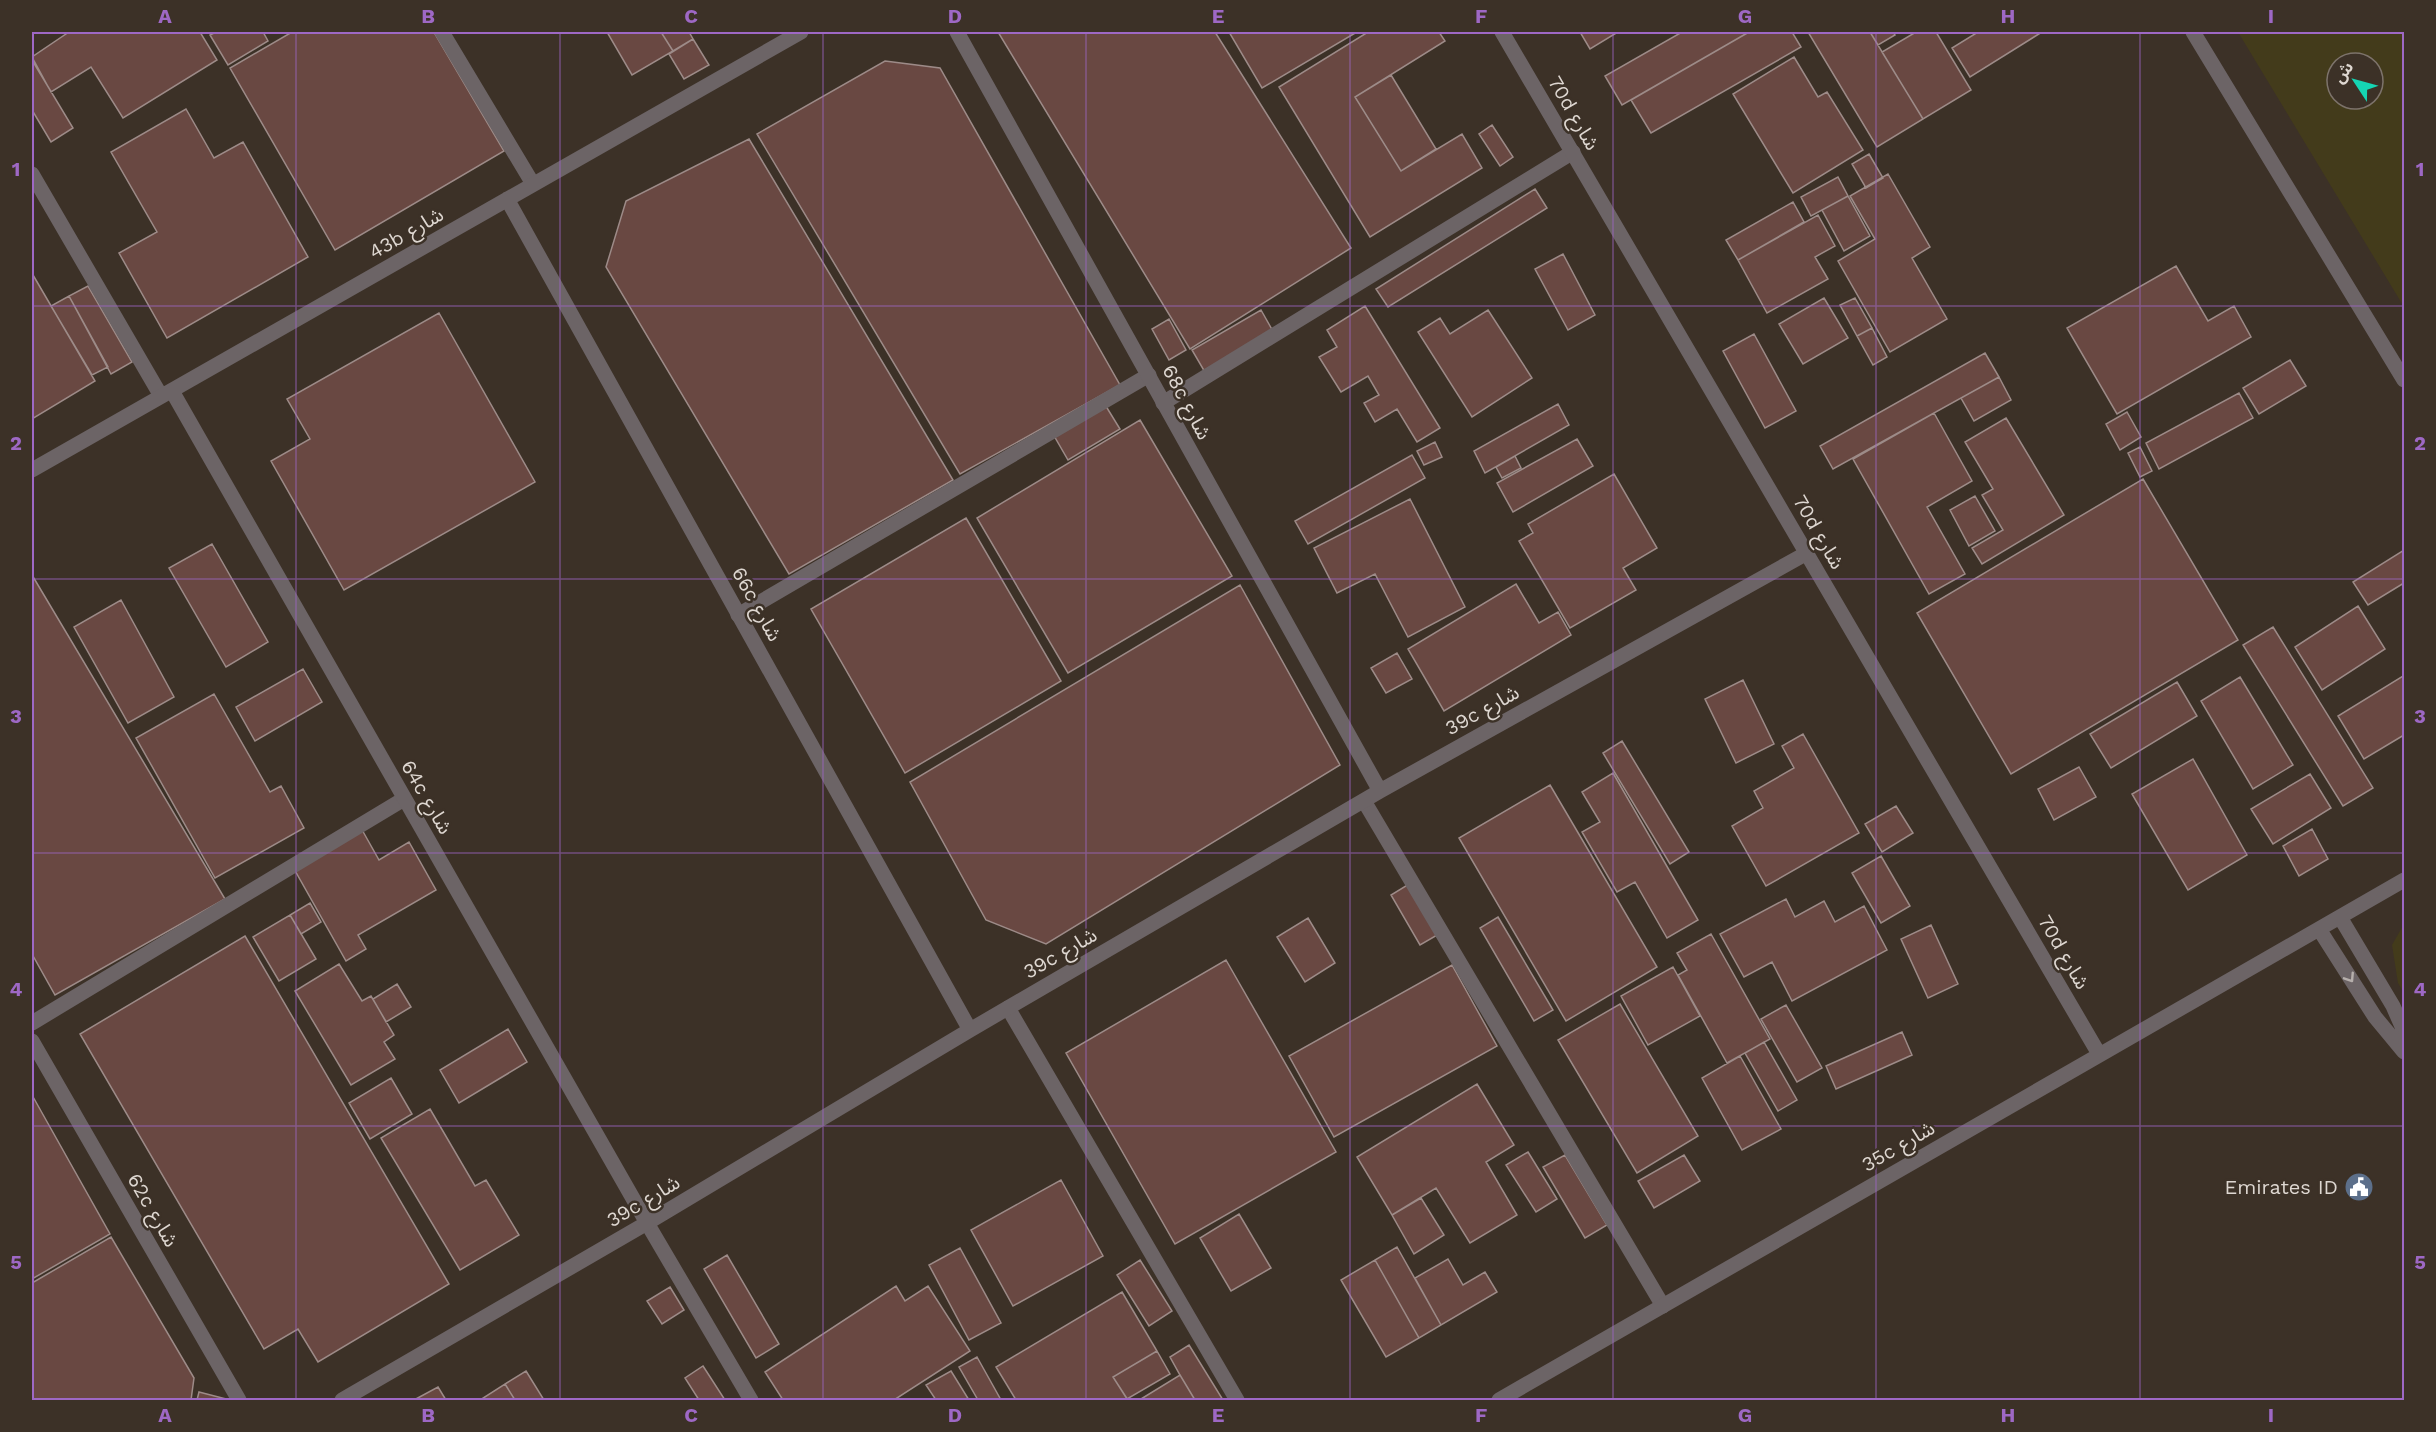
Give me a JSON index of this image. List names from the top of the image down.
{
  "streets": {
    "street": [
      "70d شارع",
      "43b شارع",
      "68c شارع",
      "66c شارع",
      "39c شارع",
      "64c شارع",
      "35c شارع",
      "62c شارع"
    ]
  },
  "crossings": [
    ["70d شارع", "39c شارع"],
    ["70d شارع", "35c شارع"],
    ["43b شارع", "66c شارع"],
    ["43b شارع", "64c شارع"],
    ["68c شارع", "39c شارع"],
    ["66c شارع", "39c شارع"],
    ["39c شارع", "64c شارع"]
  ],
  "places": {
    "public building": ["Emirates ID"]
  },
  "north": "top left",
  "grid": {
    "columns": [
      "A",
      "B",
      "C",
      "D",
      "E",
      "F",
      "G",
      "H",
      "I"
    ],
    "rows": [
      "1",
      "2",
      "3",
      "4",
      "5"
    ]
  }
}
